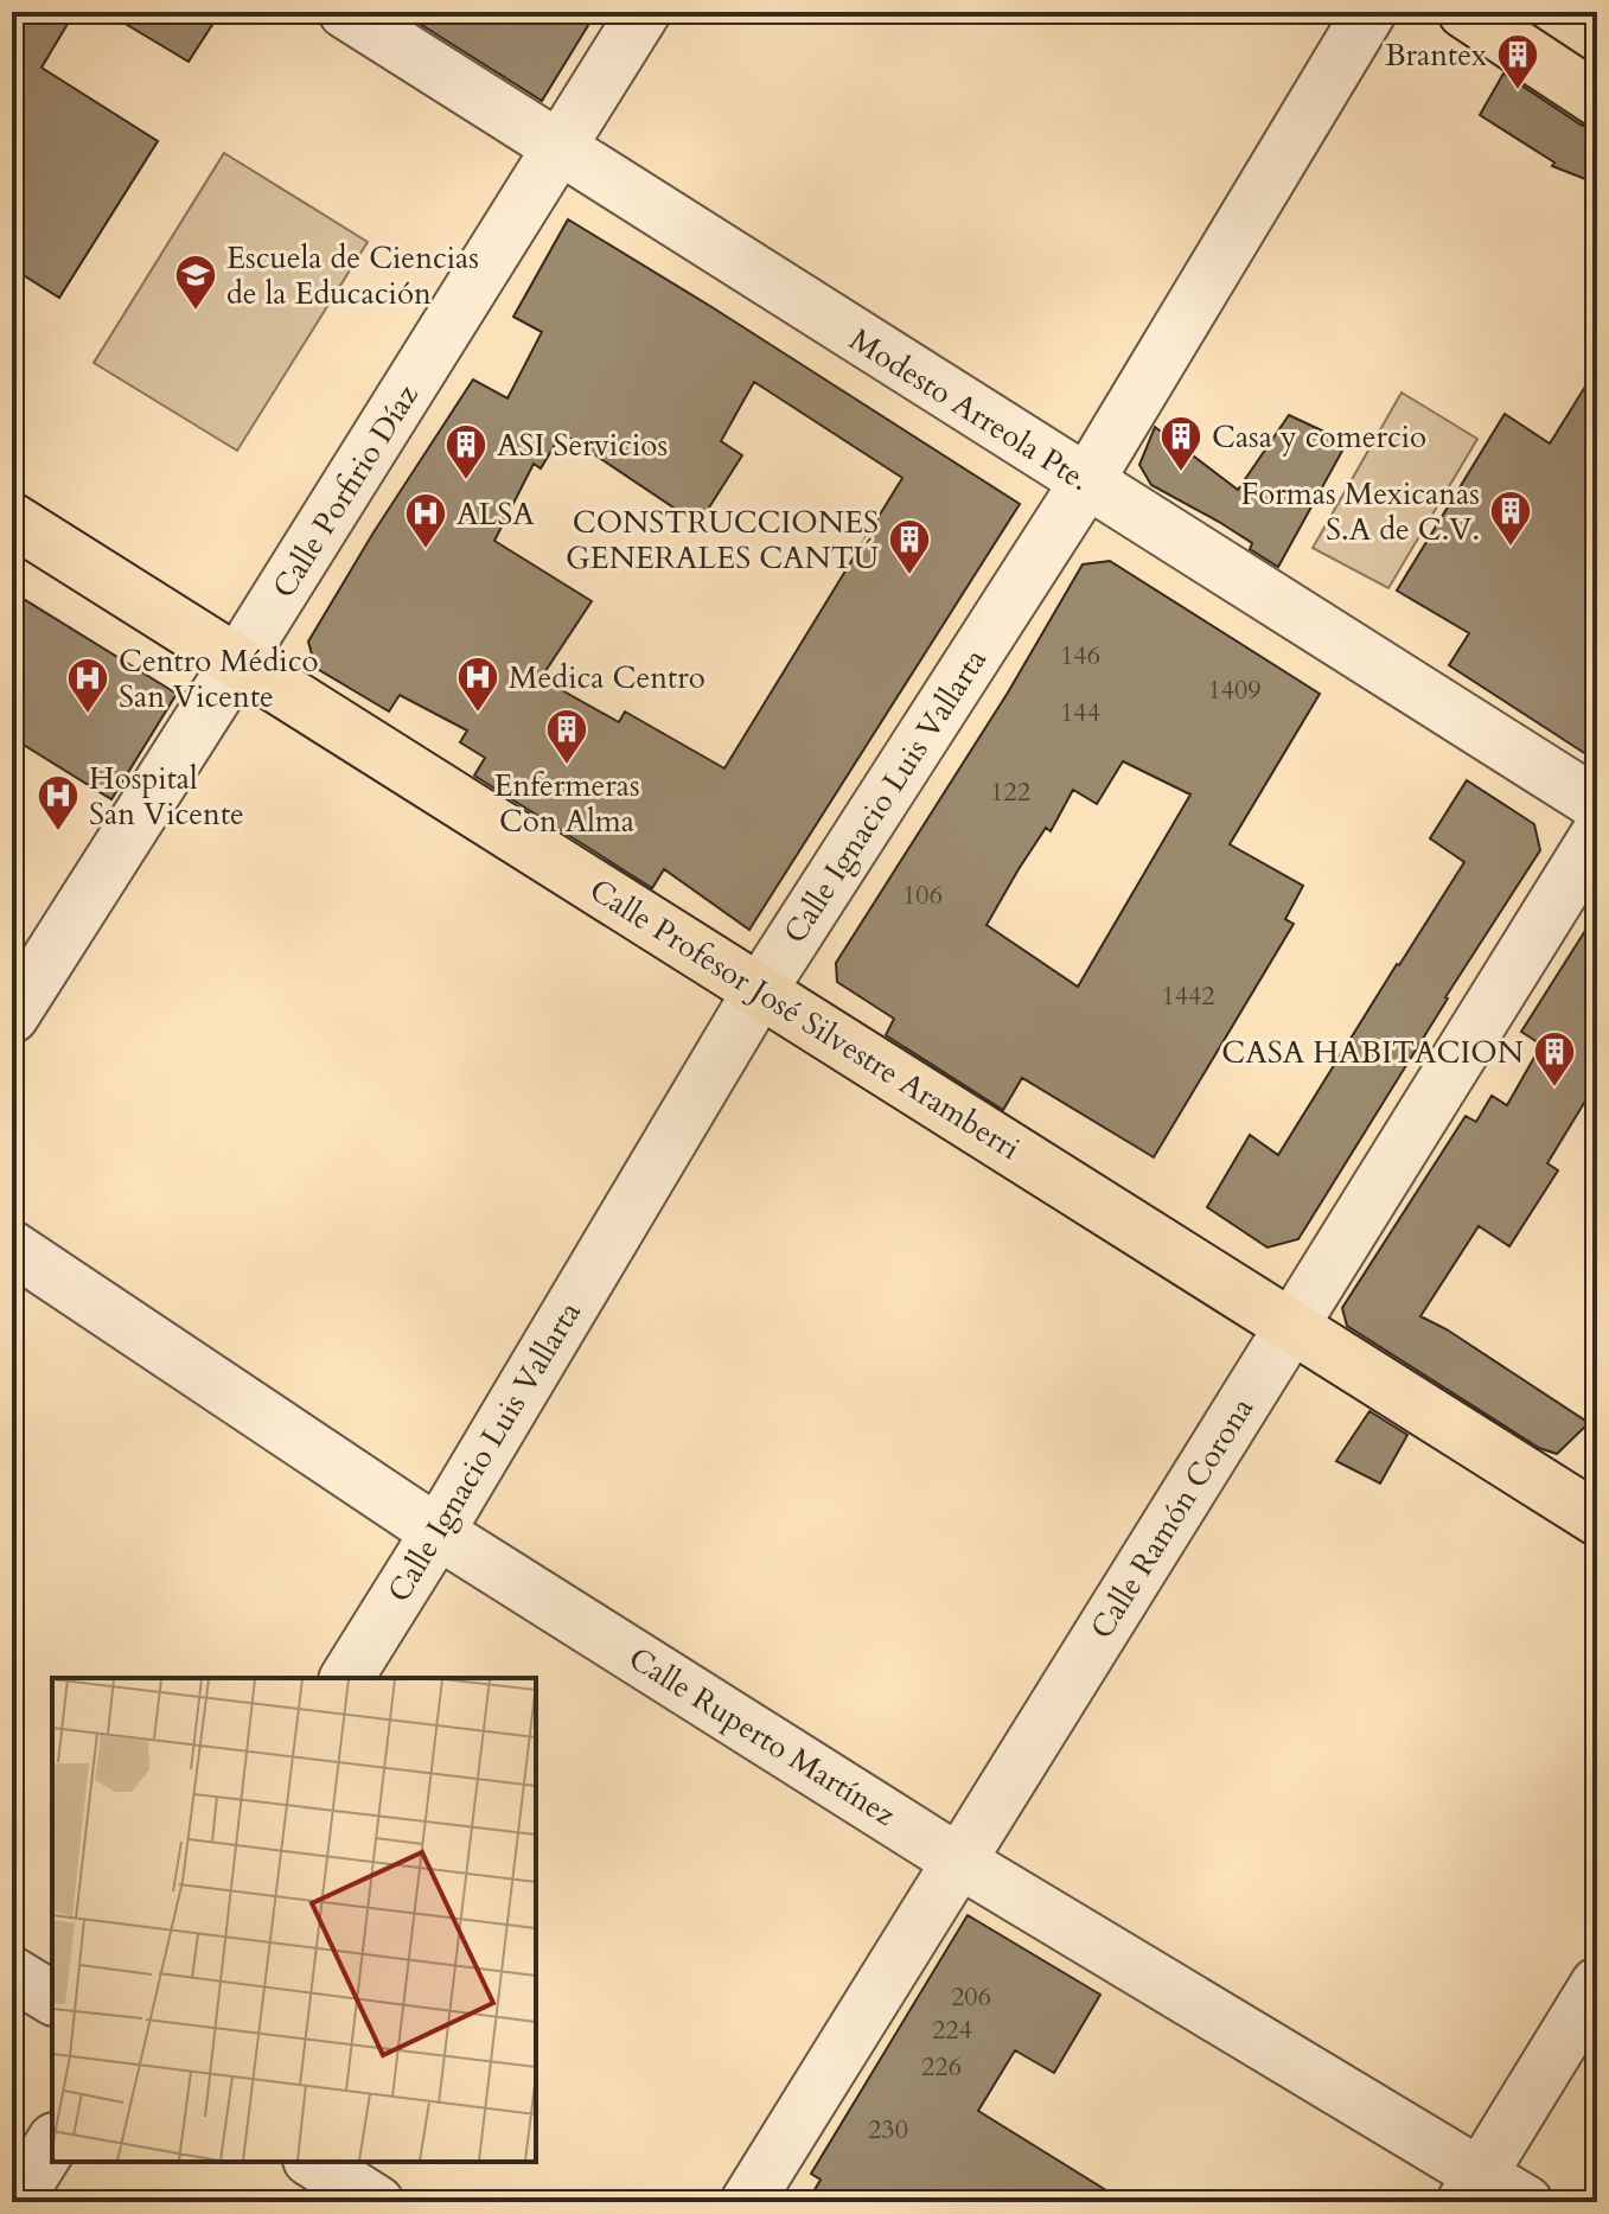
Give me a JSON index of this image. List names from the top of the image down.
{
  "streets": {
    "main road": ["Calle Profesor José Silvestre Aramberri"],
    "street": [
      "Modesto Arreola Pte.",
      "Calle Porfirio Díaz",
      "Calle Ignacio Luis Vallarta",
      "Calle Ramón Corona",
      "Calle Ruperto Martínez"
    ]
  },
  "crossings": [
    ["Modesto Arreola Pte.", "Calle Porfirio Díaz"],
    ["Modesto Arreola Pte.", "Calle Ignacio Luis Vallarta"],
    ["Calle Porfirio Díaz", "Calle Profesor José Silvestre Aramberri"],
    ["Calle Ignacio Luis Vallarta", "Calle Profesor José Silvestre Aramberri"],
    ["Calle Ignacio Luis Vallarta", "Calle Ruperto Martínez"],
    ["Calle Profesor José Silvestre Aramberri", "Calle Ramón Corona"],
    ["Calle Ramón Corona", "Calle Ruperto Martínez"]
  ],
  "places": {
    "building": [
      "Brantex",
      "Casa y comercio",
      "ASI Servicios",
      "Formas Mexicanas S.A de C.V.",
      "CONSTRUCCIONES GENERALES CANTÚ",
      "Enfermeras Con Alma",
      "CASA HABITACION"
    ],
    "school or university": ["Escuela de Ciencias de la Educación"],
    "hospital": [
      "ALSA",
      "Medica Centro",
      "Centro Médico San Vicente",
      "Hospital San Vicente"
    ]
  },
  "house_numbers": [
    "146",
    "1409",
    "144",
    "122",
    "106",
    "1442",
    "206",
    "224",
    "226",
    "230"
  ]
}
